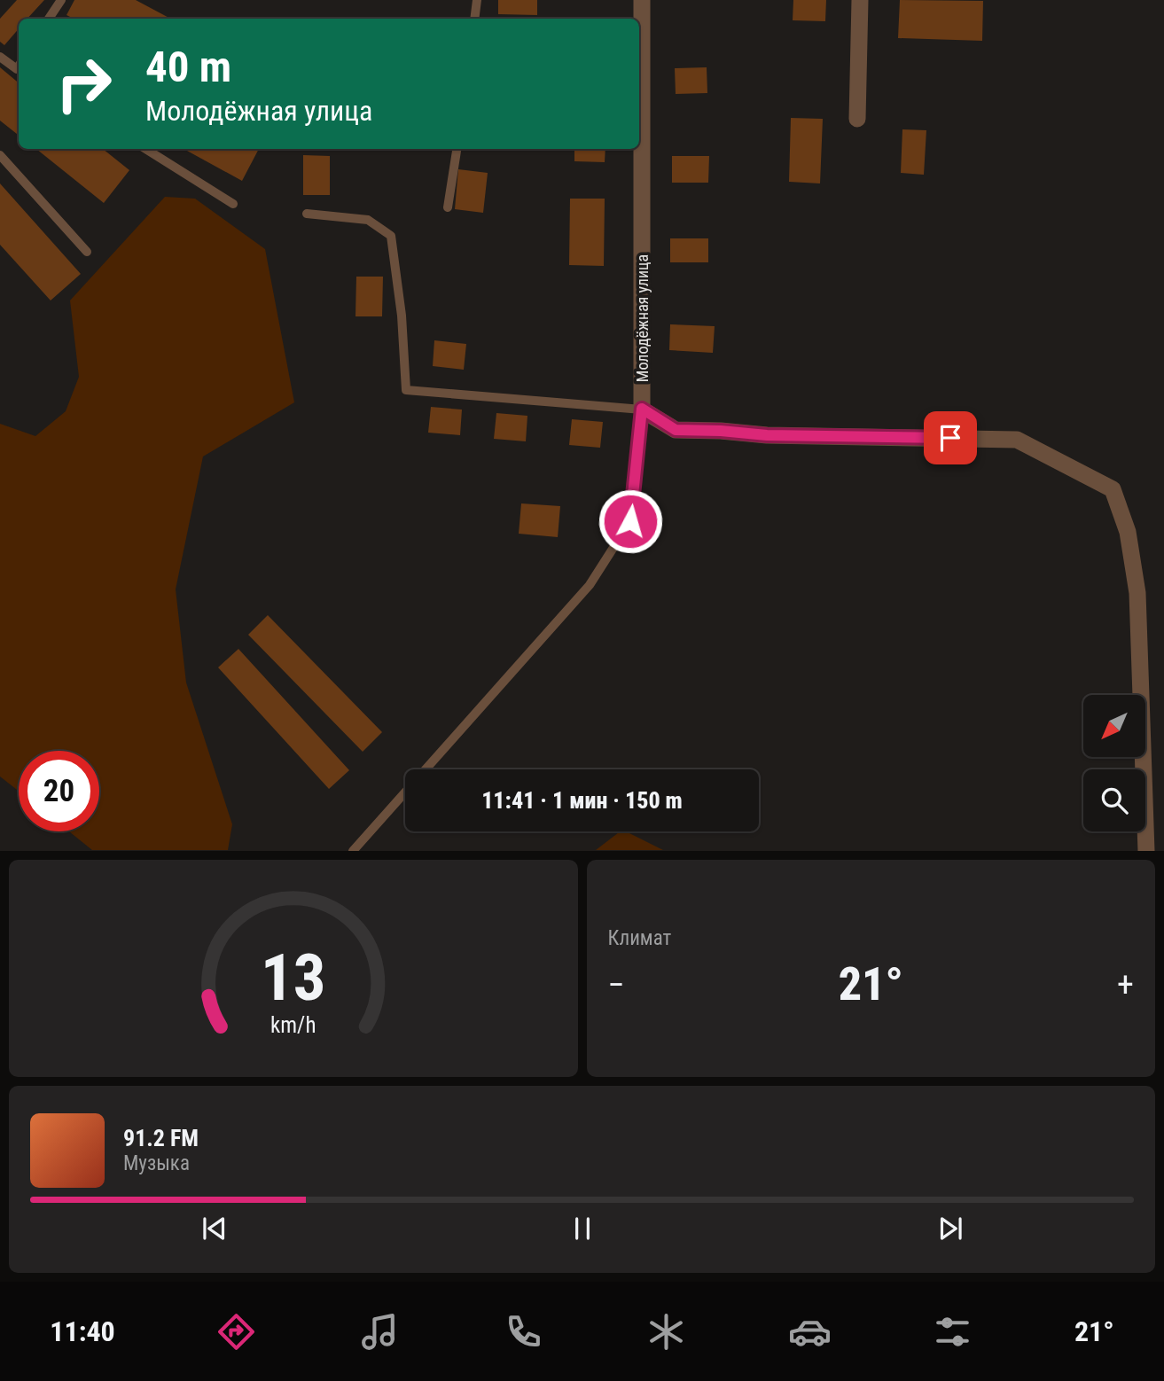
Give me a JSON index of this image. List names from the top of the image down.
{
  "streets": {
    "street": ["Молодёжная улица"]
  },
  "north": "bottom left",
  "page": {
    "turn": ["40 m", "Молодёжная улица"],
    "limit": "20",
    "trip": "11:41 · 1 мин · 150 m",
    "tile": "Климат",
    "heat": ["−", "21°", "+"],
    "song": ["91.2 FM", "Музыка"],
    "tabs": ["11:40", "21°"],
    "gauge": ["13", "km/h"]
  }
}
